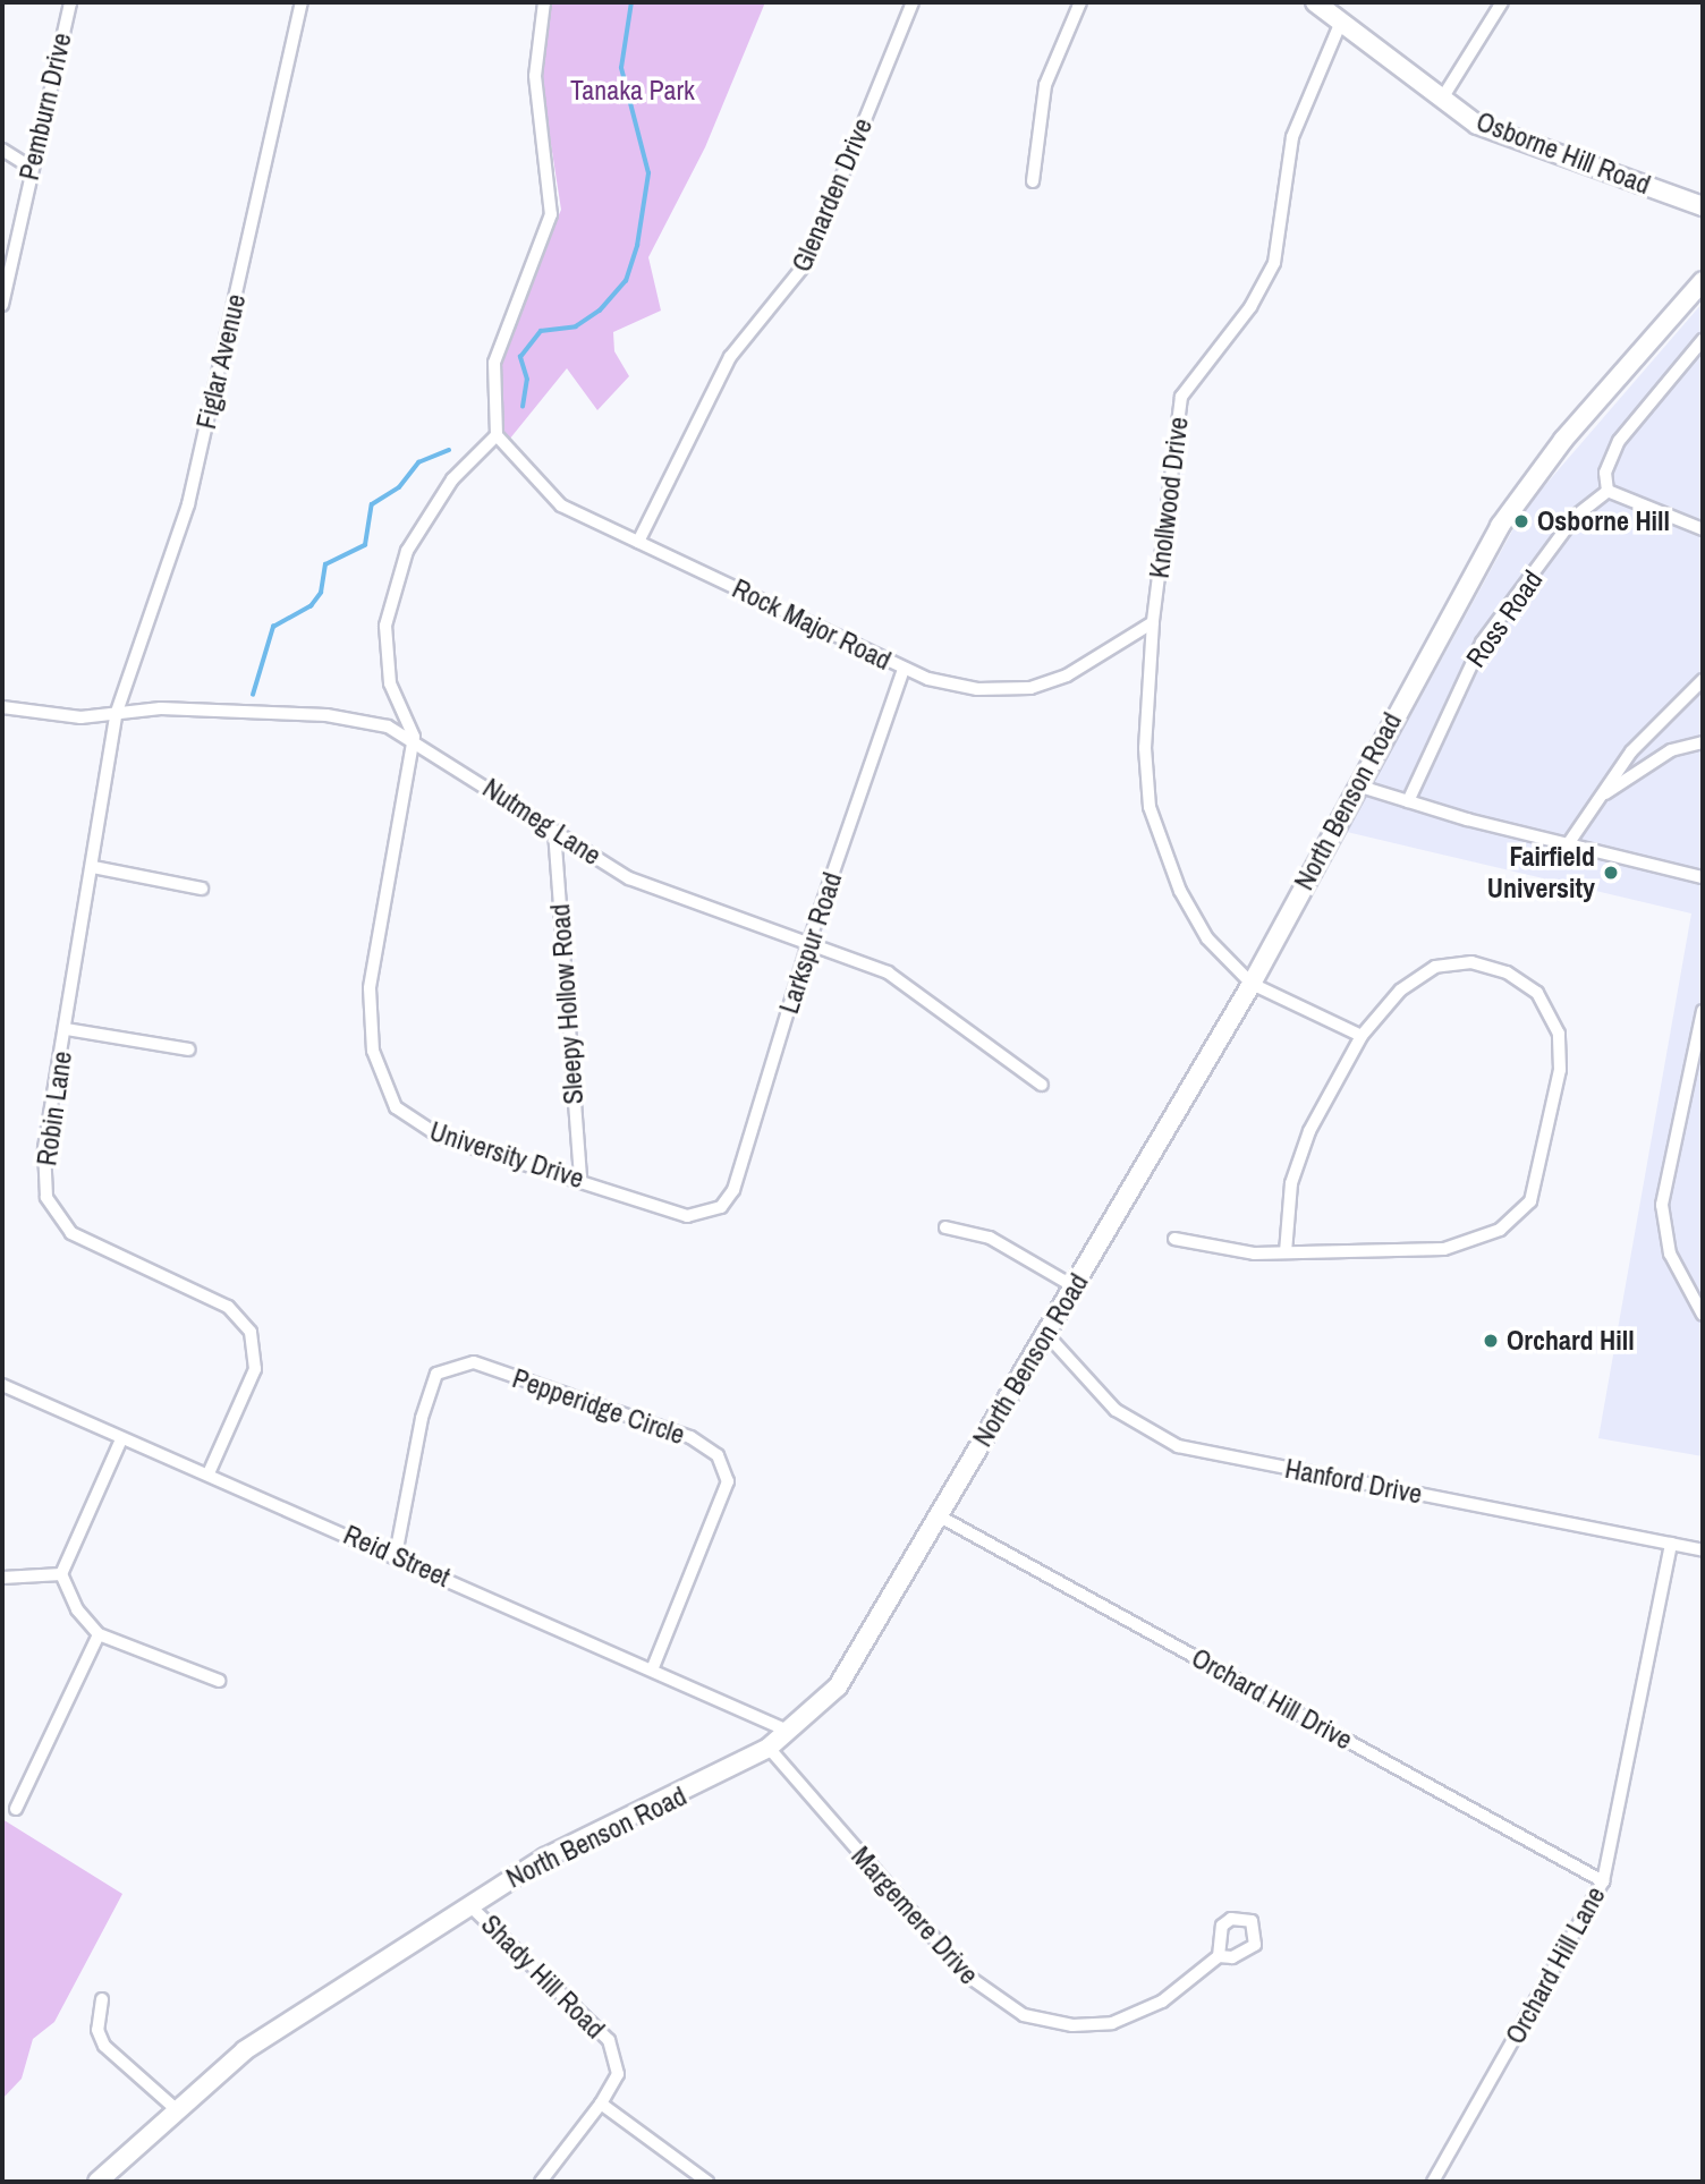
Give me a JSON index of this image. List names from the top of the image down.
{
  "streets": {
    "main road": ["Osborne Hill Road", "North Benson Road"],
    "street": [
      "Pemburn Drive",
      "Glenarden Drive",
      "Figlar Avenue",
      "Knollwood Drive",
      "Ross Road",
      "Rock Major Road",
      "Nutmeg Lane",
      "Larkspur Road",
      "Sleepy Hollow Road",
      "Robin Lane",
      "University Drive",
      "Pepperidge Circle",
      "Hanford Drive",
      "Reid Street",
      "Orchard Hill Drive",
      "Margemere Drive",
      "Orchard Hill Lane",
      "Shady Hill Road"
    ]
  },
  "crossings": [
    ["Osborne Hill Road", "Knollwood Drive"],
    ["Glenarden Drive", "Rock Major Road"],
    ["Figlar Avenue", "Nutmeg Lane"],
    ["Figlar Avenue", "Robin Lane"],
    ["Knollwood Drive", "Rock Major Road"],
    ["Knollwood Drive", "North Benson Road"],
    ["Rock Major Road", "Larkspur Road"],
    ["North Benson Road", "Hanford Drive"],
    ["North Benson Road", "Reid Street"],
    ["North Benson Road", "Orchard Hill Drive"],
    ["North Benson Road", "Margemere Drive"],
    ["North Benson Road", "Shady Hill Road"],
    ["Nutmeg Lane", "Larkspur Road"],
    ["Nutmeg Lane", "Sleepy Hollow Road"],
    ["Nutmeg Lane", "Robin Lane"],
    ["Nutmeg Lane", "University Drive"],
    ["Larkspur Road", "University Drive"],
    ["Sleepy Hollow Road", "University Drive"],
    ["Robin Lane", "Reid Street"],
    ["Pepperidge Circle", "Reid Street"],
    ["Hanford Drive", "Orchard Hill Lane"],
    ["Orchard Hill Drive", "Orchard Hill Lane"]
  ],
  "parks": ["Tanaka Park"],
  "places": ["Osborne Hill", "Fairfield University", "Orchard Hill"]
}
